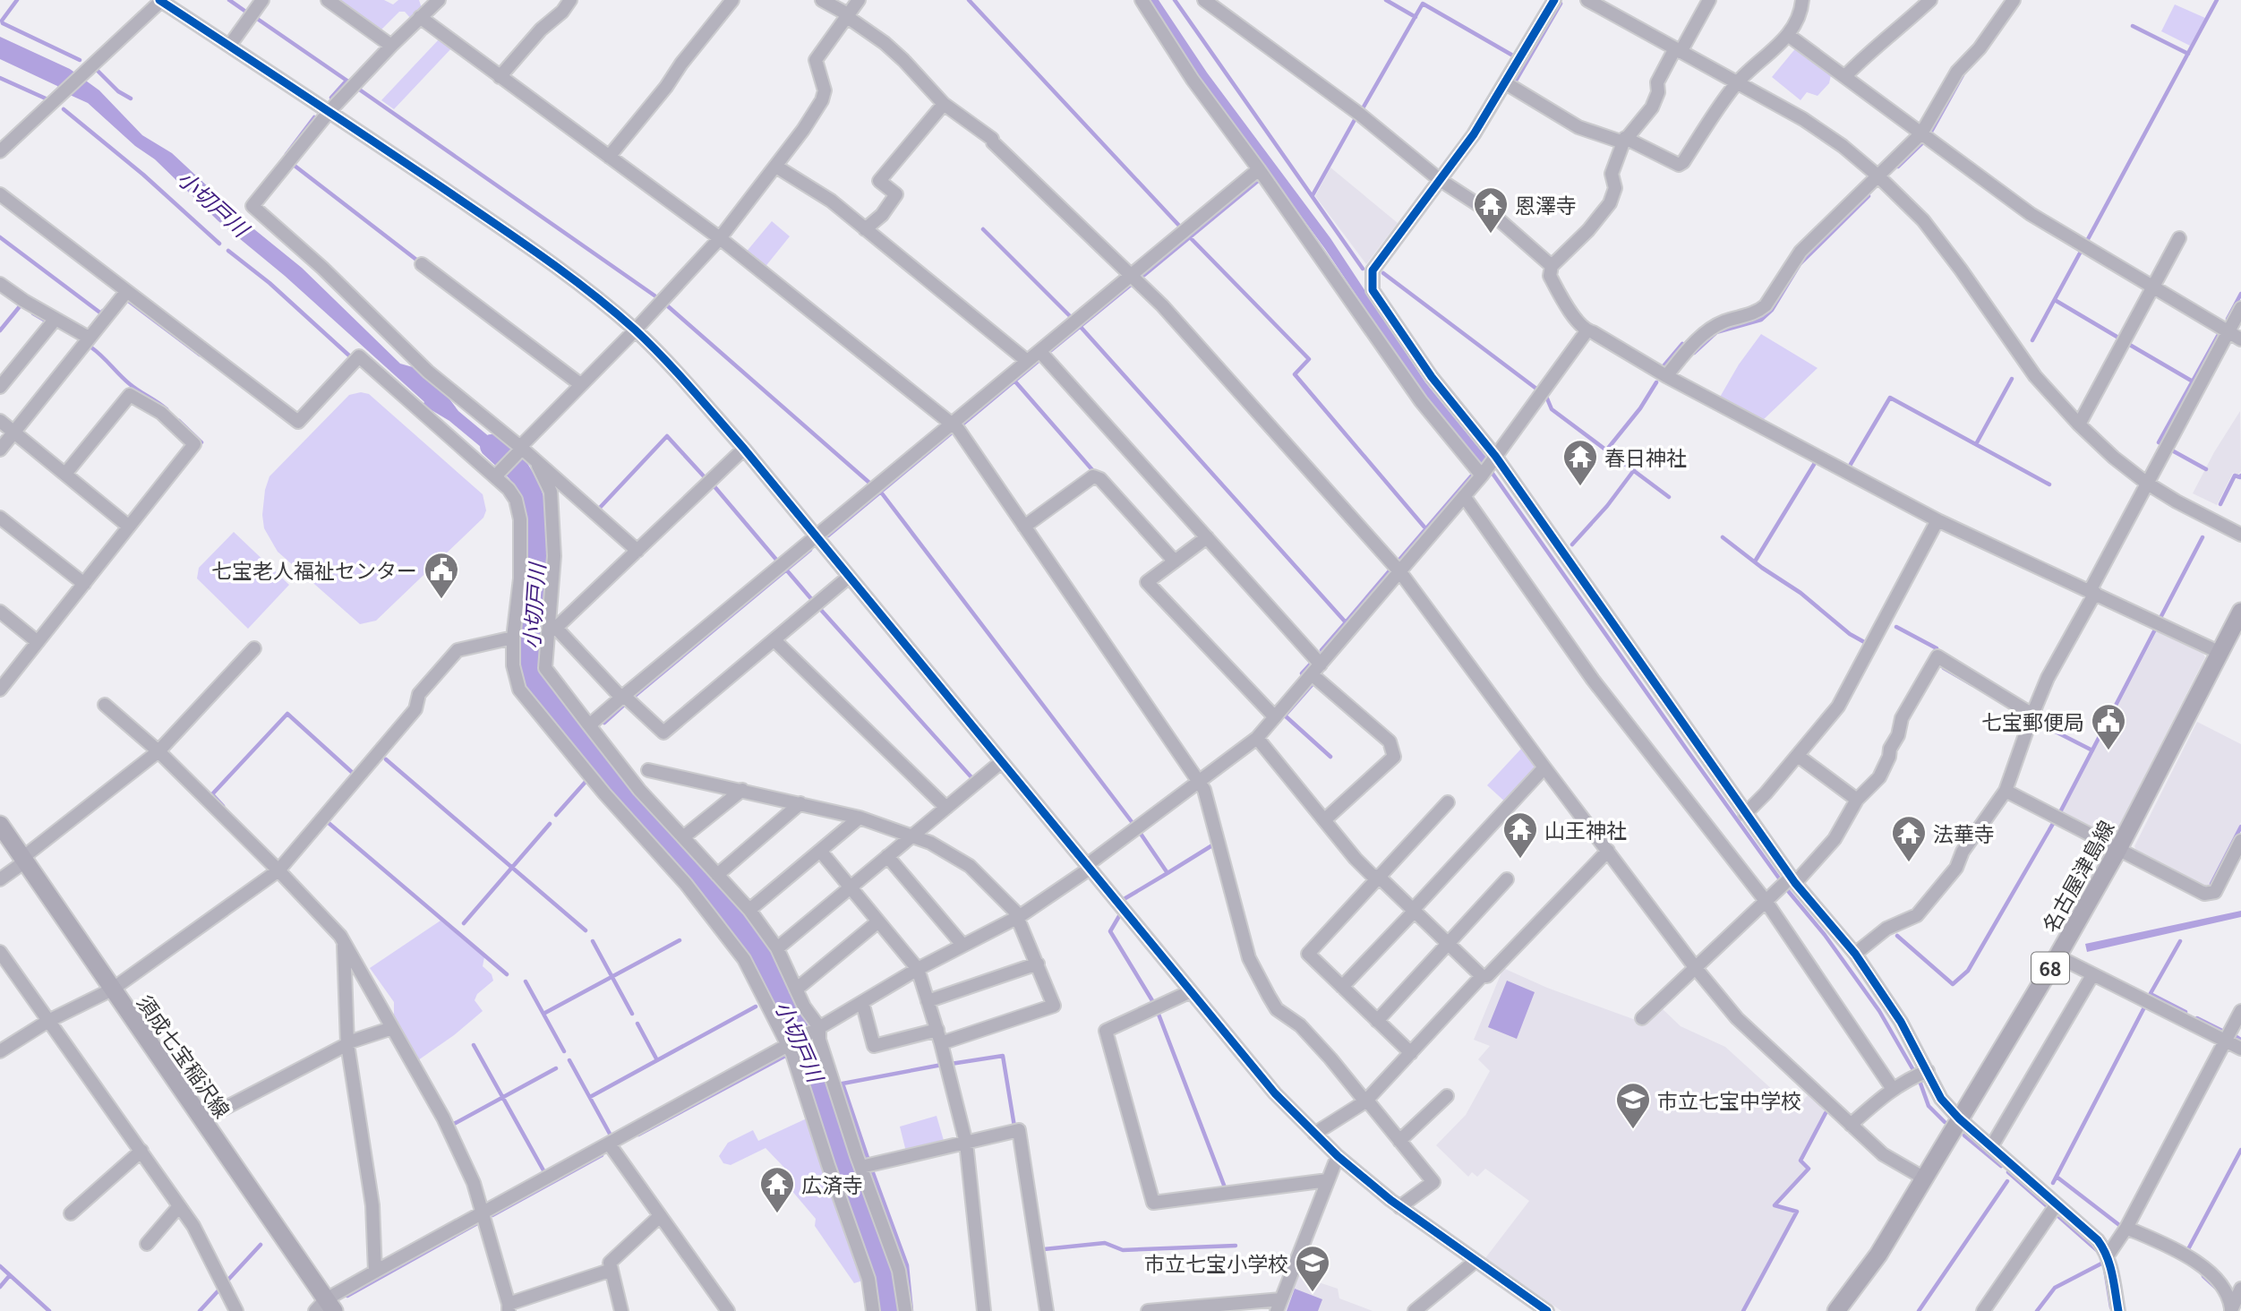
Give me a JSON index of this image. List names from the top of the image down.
{
  "streets": {
    "main road": ["名古屋津島線", "68", "須成七宝稲沢線"]
  },
  "water": ["小切戸川"],
  "places": {
    "temple": [
      "恩澤寺",
      "春日神社",
      "山王神社",
      "法華寺",
      "広済寺"
    ],
    "public building": ["七宝老人福祉センター", "七宝郵便局"],
    "school or university": ["市立七宝中学校", "市立七宝小学校"]
  }
}
